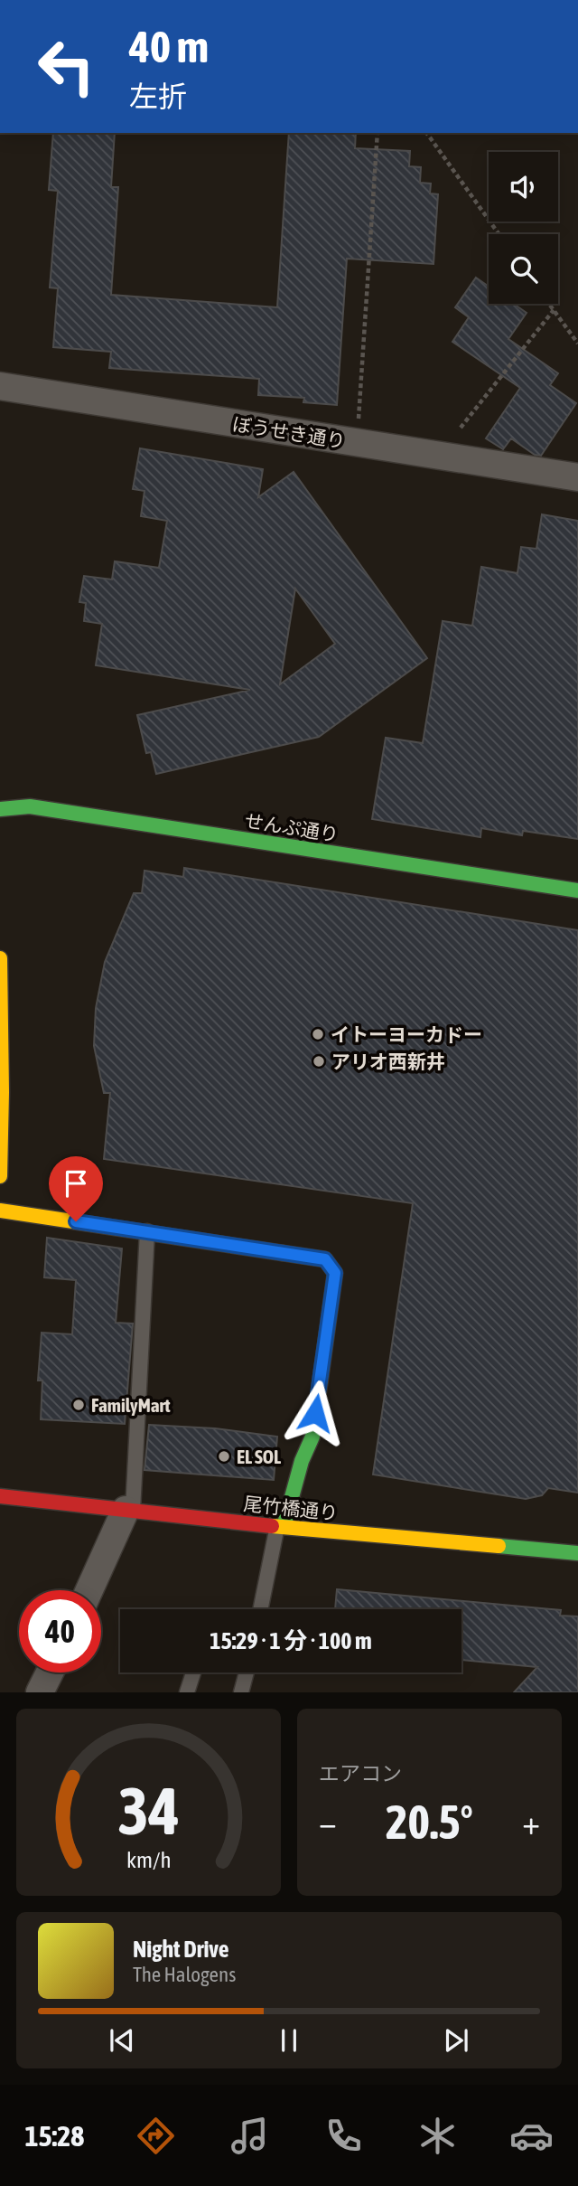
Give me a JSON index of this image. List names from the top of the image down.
{
  "streets": {
    "street": ["ぼうせき通り", "せんぷ通り", "尾竹橋通り"]
  },
  "places": [
    "イトーヨーカドー",
    "アリオ西新井",
    "FamilyMart",
    "EL SOL"
  ],
  "page": {
    "turn": ["40 m", "左折"],
    "limit": "40",
    "trip": "15:29 · 1 分 · 100 m",
    "tile": "エアコン",
    "heat": ["−", "20.5°", "+"],
    "song": ["Night Drive", "The Halogens"],
    "tabs": "15:28",
    "gauge": ["34", "km/h"]
  }
}
